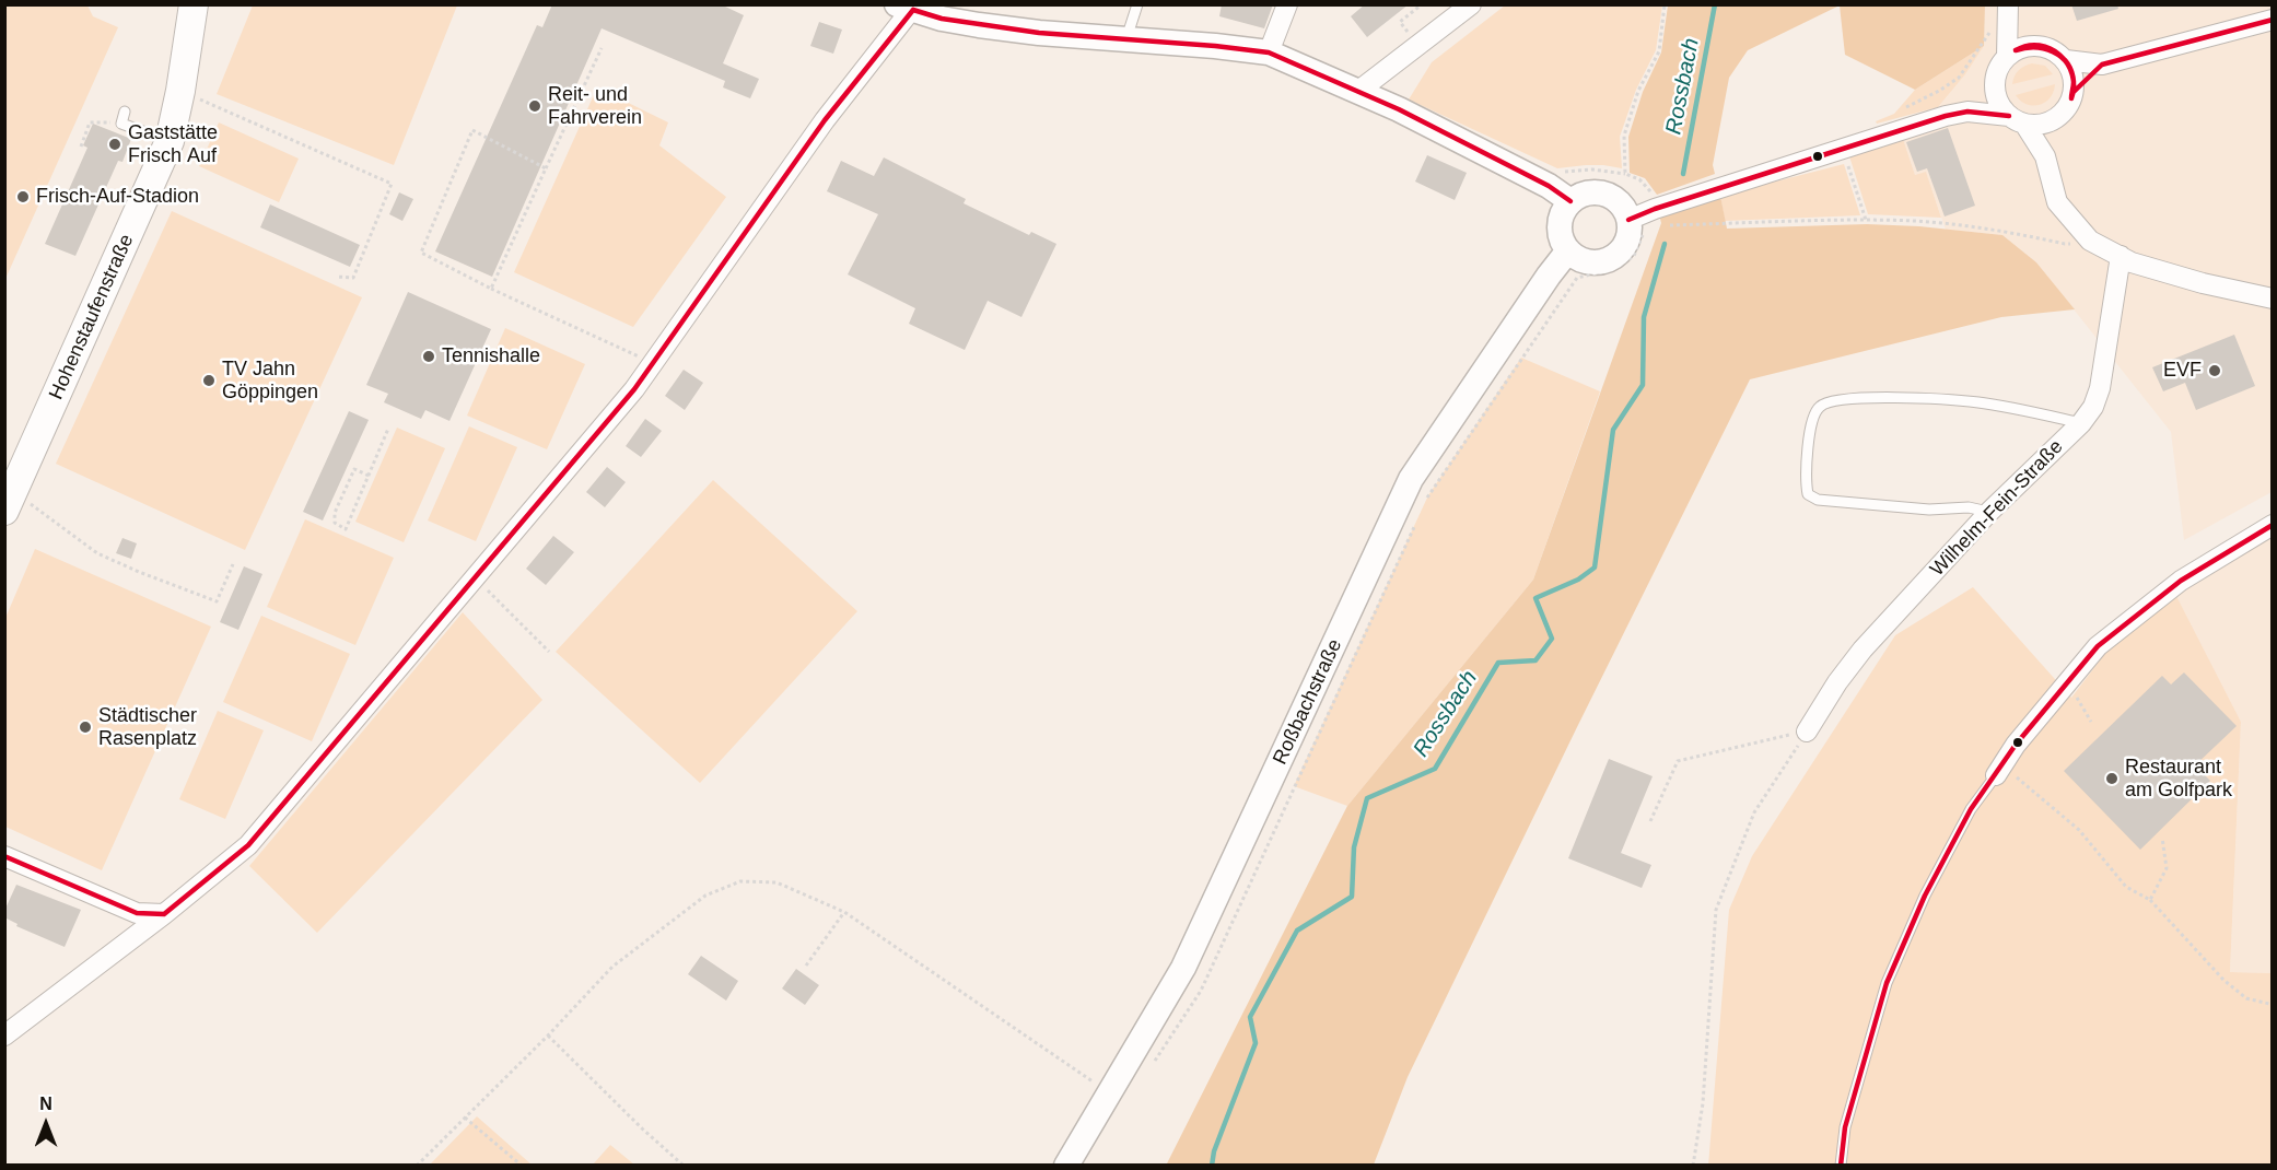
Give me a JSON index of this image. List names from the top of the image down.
{
  "streets": {
    "main road": ["Hohenstaufenstraße"],
    "street": ["Wilhelm-Fein-Straße", "Roßbachstraße"]
  },
  "water": ["Rossbach"],
  "places": [
    "Reit- und Fahrverein",
    "Gaststätte Frisch Auf",
    "Frisch-Auf-Stadion",
    "Tennishalle",
    "EVF",
    "TV Jahn Göppingen",
    "Städtischer Rasenplatz",
    "Restaurant am Golfpark"
  ],
  "north": "top"
}
